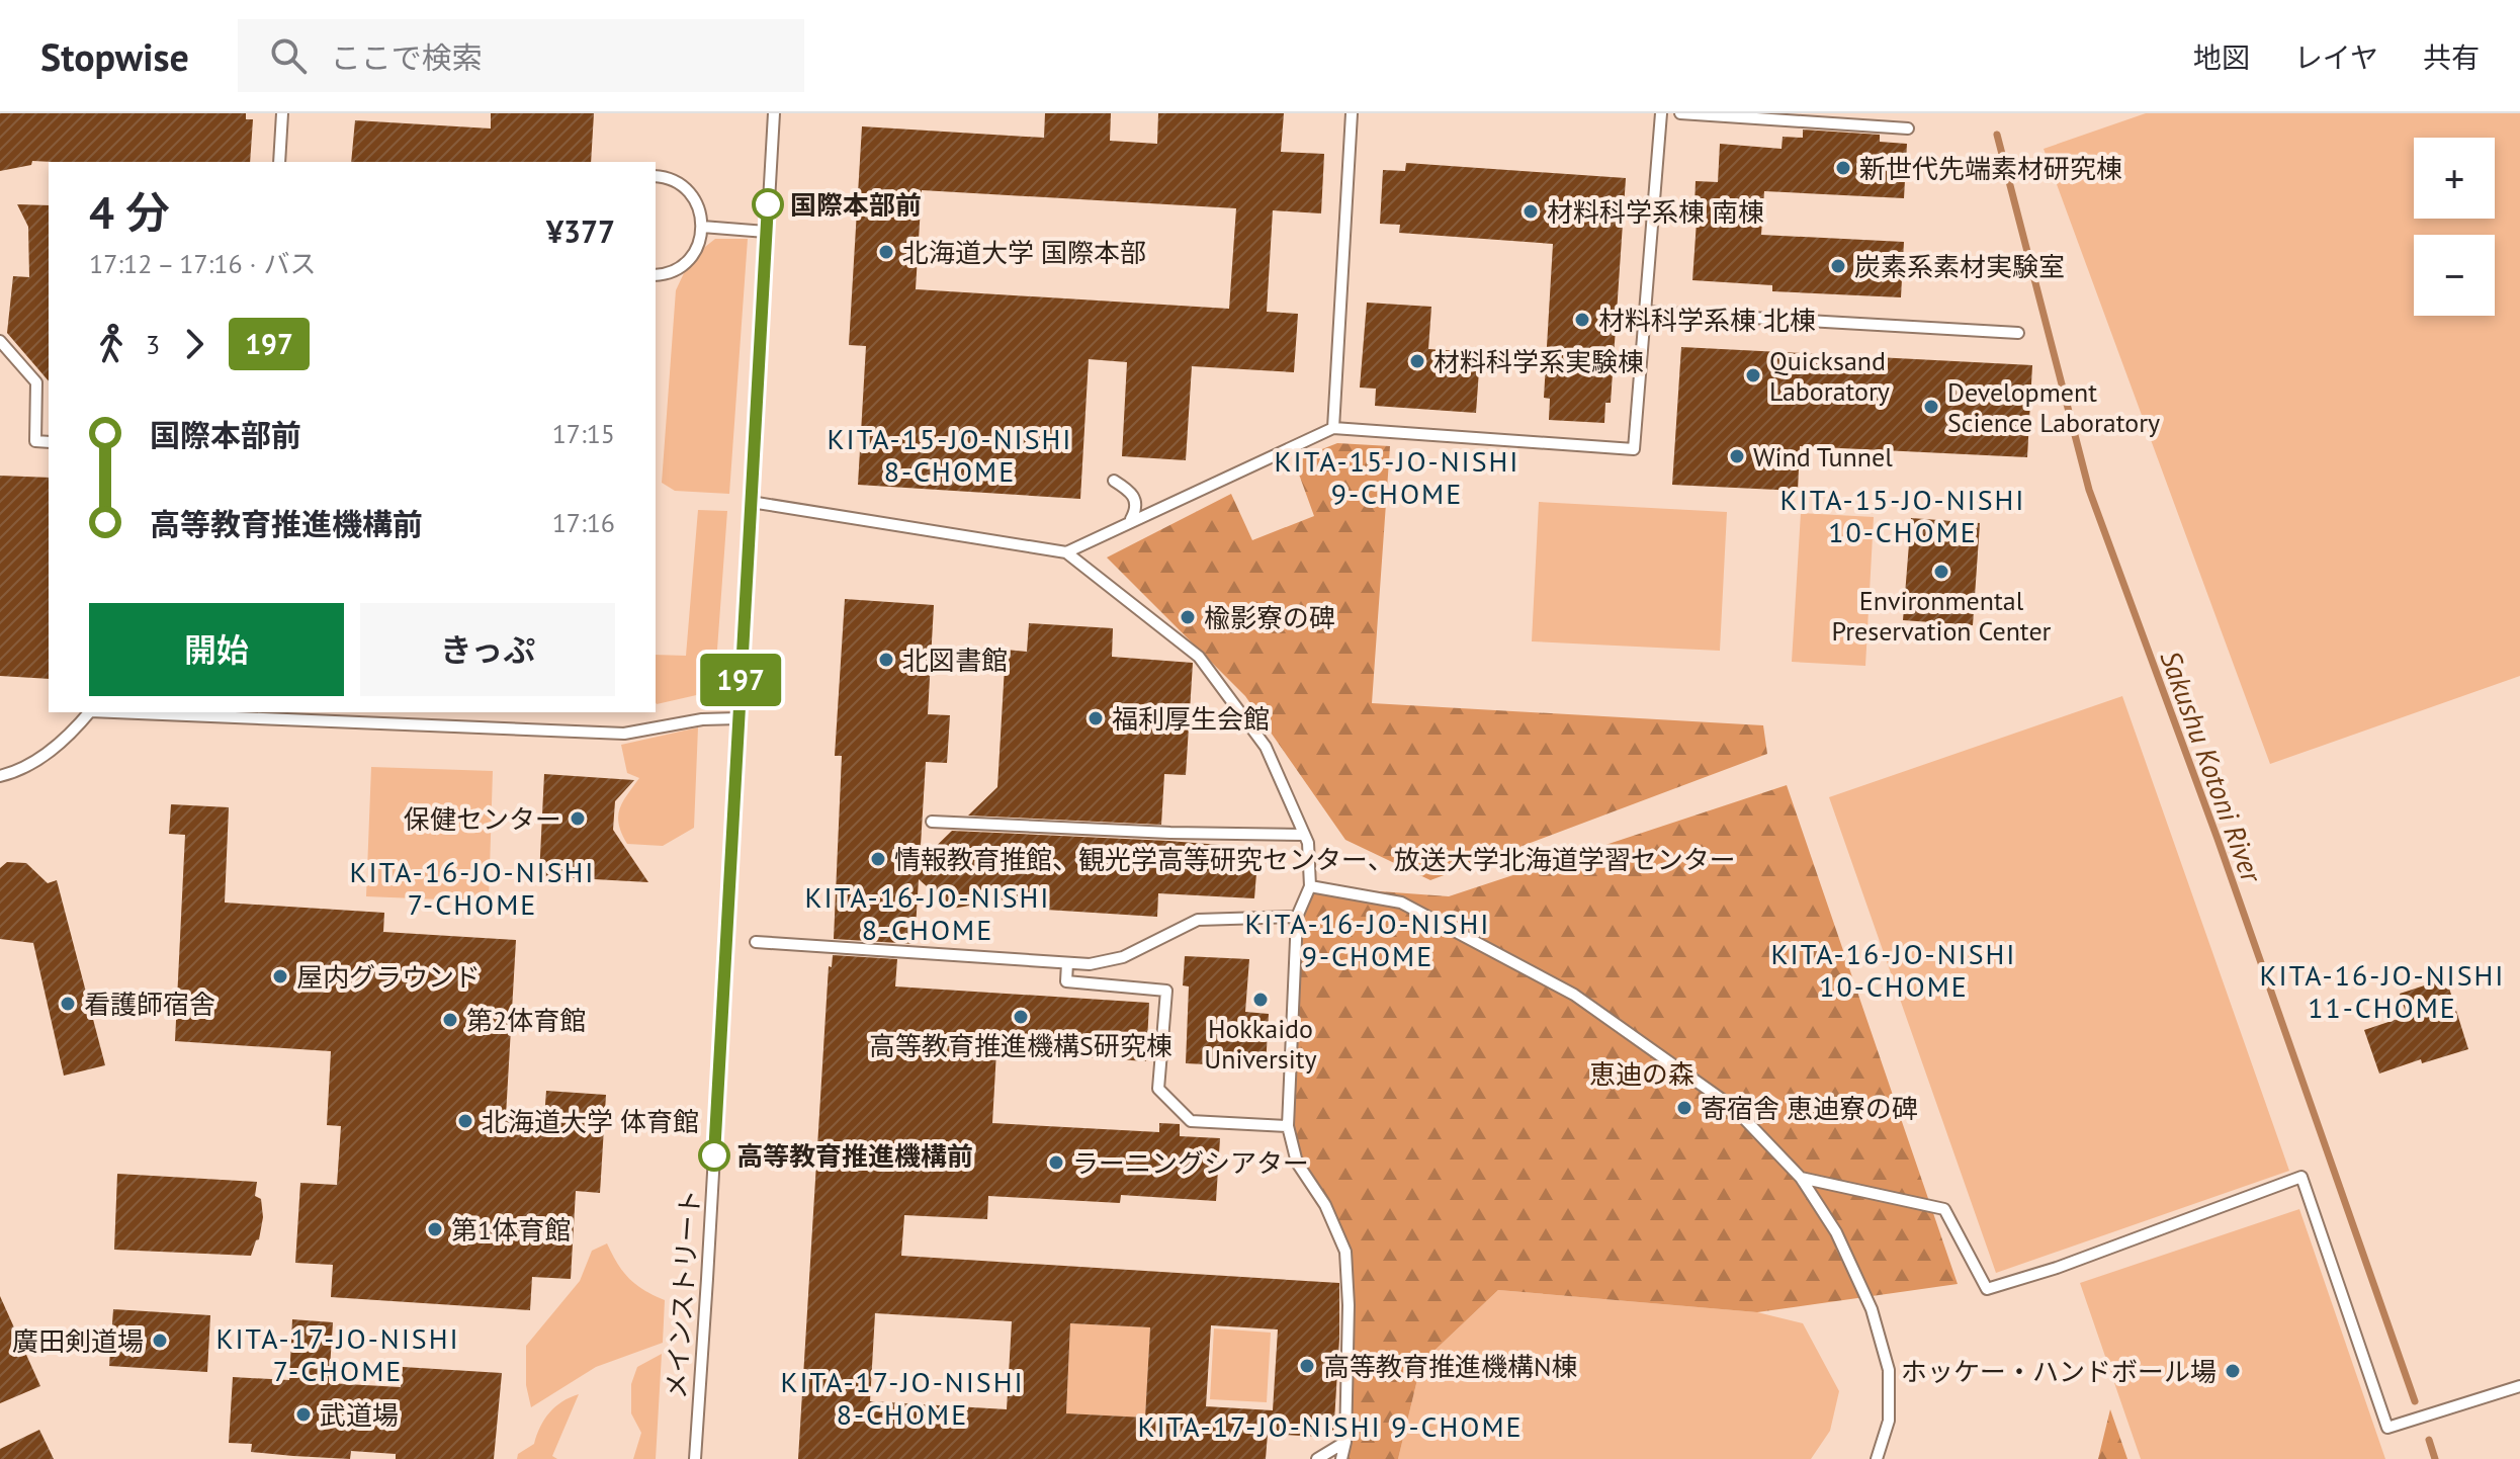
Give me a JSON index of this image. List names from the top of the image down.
{
  "streets": {
    "lane": ["メインストリート"]
  },
  "districts": [
    "KITA-15-JO-NISHI 8-CHOME",
    "KITA-15-JO-NISHI 9-CHOME",
    "KITA-15-JO-NISHI 10-CHOME",
    "KITA-16-JO-NISHI 7-CHOME",
    "KITA-16-JO-NISHI 8-CHOME",
    "KITA-16-JO-NISHI 9-CHOME",
    "KITA-16-JO-NISHI 10-CHOME",
    "KITA-16-JO-NISHI 11-CHOME",
    "KITA-17-JO-NISHI 7-CHOME",
    "KITA-17-JO-NISHI 8-CHOME",
    "KITA-17-JO-NISHI 9-CHOME"
  ],
  "water": ["Sakushu Kotoni River"],
  "parks": ["恵迪の森"],
  "places": [
    "新世代先端素材研究棟",
    "国際本部前",
    "材料科学系棟 南棟",
    "北海道大学 国際本部",
    "炭素系素材実験室",
    "材料科学系棟 北棟",
    "材料科学系実験棟",
    "Quicksand Laboratory",
    "Development Science Laboratory",
    "Wind Tunnel",
    "Environmental Preservation Center",
    "楡影寮の碑",
    "北図書館",
    "福利厚生会館",
    "保健センター",
    "情報教育推館、観光学高等研究センター、放送大学北海道学習センター",
    "屋内グラウンド",
    "Hokkaido University",
    "看護師宿舎",
    "高等教育推進機構S研究棟",
    "第2体育館",
    "寄宿舎 恵迪寮の碑",
    "北海道大学 体育館",
    "高等教育推進機構前",
    "ラーニングシアター",
    "第1体育館",
    "廣田剣道場",
    "高等教育推進機構N棟",
    "ホッケー・ハンドボール場",
    "武道場"
  ],
  "lines": ["bus line 197"],
  "page": {
    "header": "Stopwise",
    "search": "ここで検索",
    "nav": ["地図", "レイヤ", "共有"],
    "on_map": "197",
    "map_buttons": ["+", "−"],
    "heading": ["4 分", "17:12 – 17:16 · バス", "¥377"],
    "legs": ["3", "197"],
    "list": [
      {
        "name": "国際本部前",
        "value": "17:15"
      },
      {
        "name": "高等教育推進機構前",
        "value": "17:16"
      }
    ],
    "buttons": ["開始", "きっぷ"]
  }
}
